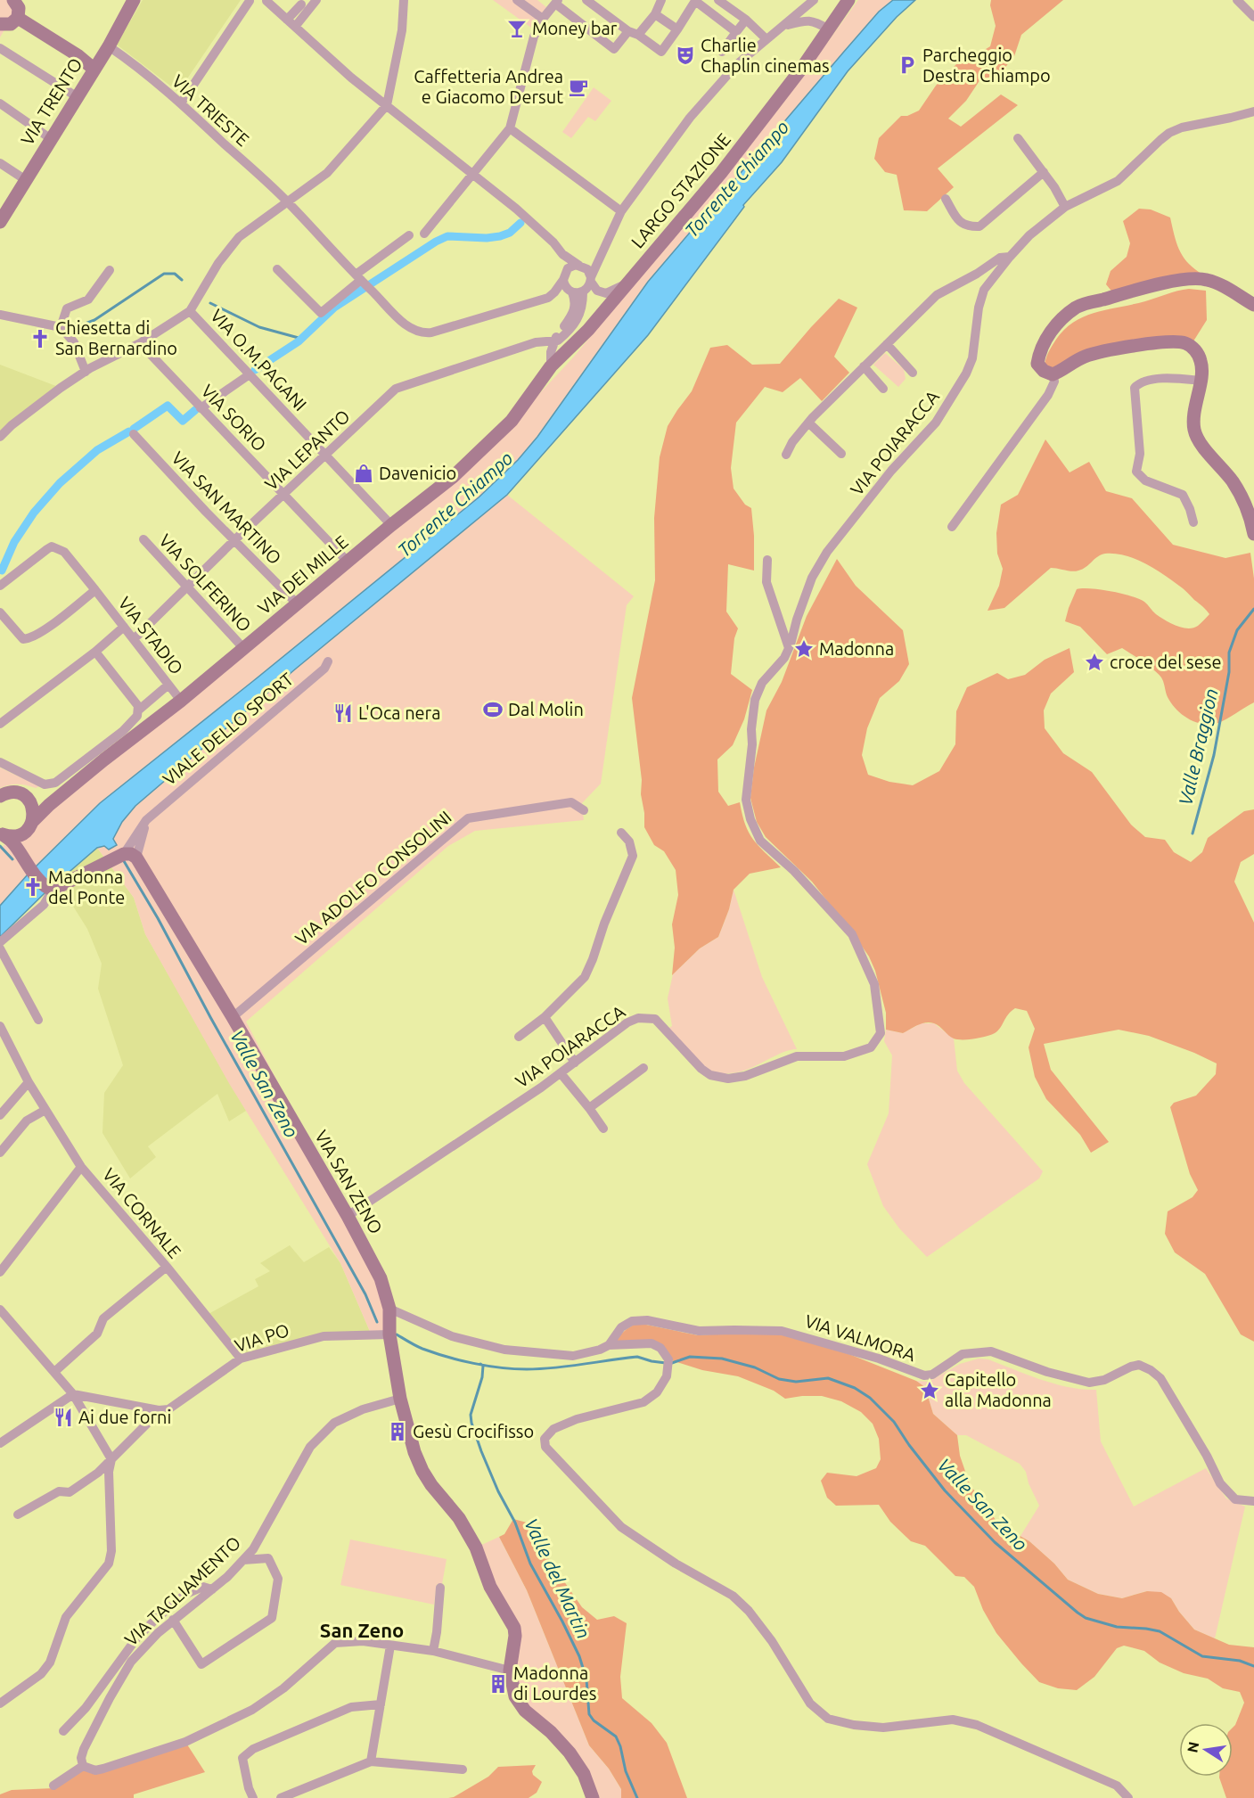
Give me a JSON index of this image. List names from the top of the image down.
{
  "streets": {
    "street": [
      "VIA TRENTO",
      "VIA TRIESTE",
      "LARGO STAZIONE",
      "VIA O.M.PAGANI",
      "VIA SORIO",
      "VIA POIARACCA",
      "VIA LEPANTO",
      "VIA SAN MARTINO",
      "VIA DEI MILLE",
      "VIA SOLFERINO",
      "VIA STADIO",
      "VIALE DELLO SPORT",
      "VIA ADOLFO CONSOLINI",
      "VIA SAN ZENO",
      "VIA CORNALE",
      "VIA PO",
      "VIA VALMORA",
      "VIA TAGLIAMENTO"
    ]
  },
  "crossings": [
    ["VIA TRENTO", "VIA TRIESTE"],
    ["LARGO STAZIONE", "VIA DEI MILLE"],
    ["VIA O.M.PAGANI", "VIA LEPANTO"],
    ["VIA O.M.PAGANI", "VIA DEI MILLE"],
    ["VIA SORIO", "VIA LEPANTO"],
    ["VIA SORIO", "VIA DEI MILLE"],
    ["VIA POIARACCA", "VIA SAN ZENO"],
    ["VIA LEPANTO", "VIA SAN MARTINO"],
    ["VIA LEPANTO", "VIA SOLFERINO"],
    ["VIA LEPANTO", "VIA STADIO"],
    ["VIA SAN MARTINO", "VIA DEI MILLE"],
    ["VIA DEI MILLE", "VIA SOLFERINO"],
    ["VIA DEI MILLE", "VIA STADIO"],
    ["VIALE DELLO SPORT", "VIA SAN ZENO"],
    ["VIA ADOLFO CONSOLINI", "VIA SAN ZENO"],
    ["VIA SAN ZENO", "VIA PO"],
    ["VIA SAN ZENO", "VIA TAGLIAMENTO"],
    ["VIA CORNALE", "VIA PO"]
  ],
  "districts": ["San Zeno"],
  "water": [
    "Torrente Chiampo",
    "Valle Braggion",
    "Valle San Zeno",
    "Valle del Martin"
  ],
  "places": {
    "bar": ["Money bar"],
    "theatre": ["Charlie Chaplin cinemas"],
    "parking": ["Parcheggio Destra Chiampo"],
    "cafe": ["Caffetteria Andrea e Giacomo Dersut"],
    "church": ["Chiesetta di San Bernardino", "Madonna del Ponte"],
    "shop": ["Davenicio"],
    "place": ["Madonna", "croce del sese", "Capitello alla Madonna"],
    "sports": ["Dal Molin"],
    "restaurant": ["L'Oca nera", "Ai due forni"],
    "building": ["Gesù Crocifisso", "Madonna di Lourdes"]
  },
  "north": "left"
}
